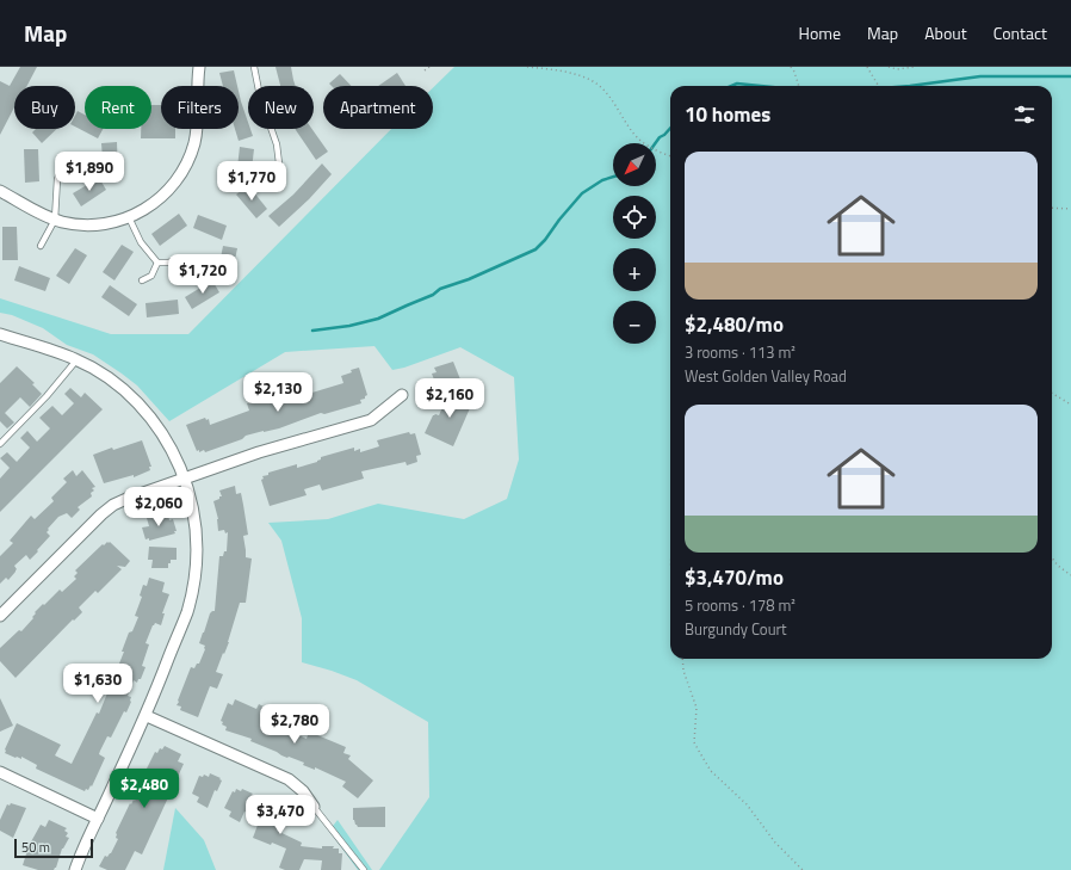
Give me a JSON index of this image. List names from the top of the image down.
{
  "scale_bar": "50 m",
  "north": "bottom left",
  "page": {
    "header": "Map",
    "nav": [
      "Home",
      "Map",
      "About",
      "Contact"
    ],
    "chip": [
      "Buy",
      "Rent",
      "Filters",
      "New",
      "Apartment"
    ],
    "heading": "10 homes",
    "map_buttons": ["+", "−"],
    "list": [
      {
        "name": "$2,480/mo",
        "note": "3 rooms · 113 m² · West Golden Valley Road"
      },
      {
        "name": "$3,470/mo",
        "note": "5 rooms · 178 m² · Burgundy Court"
      }
    ],
    "price": [
      "$1,890",
      "$1,770",
      "$1,720",
      "$2,130",
      "$2,160",
      "$2,060",
      "$1,630",
      "$2,780",
      "$2,480",
      "$3,470"
    ],
    "scale": "50 m"
  }
}
